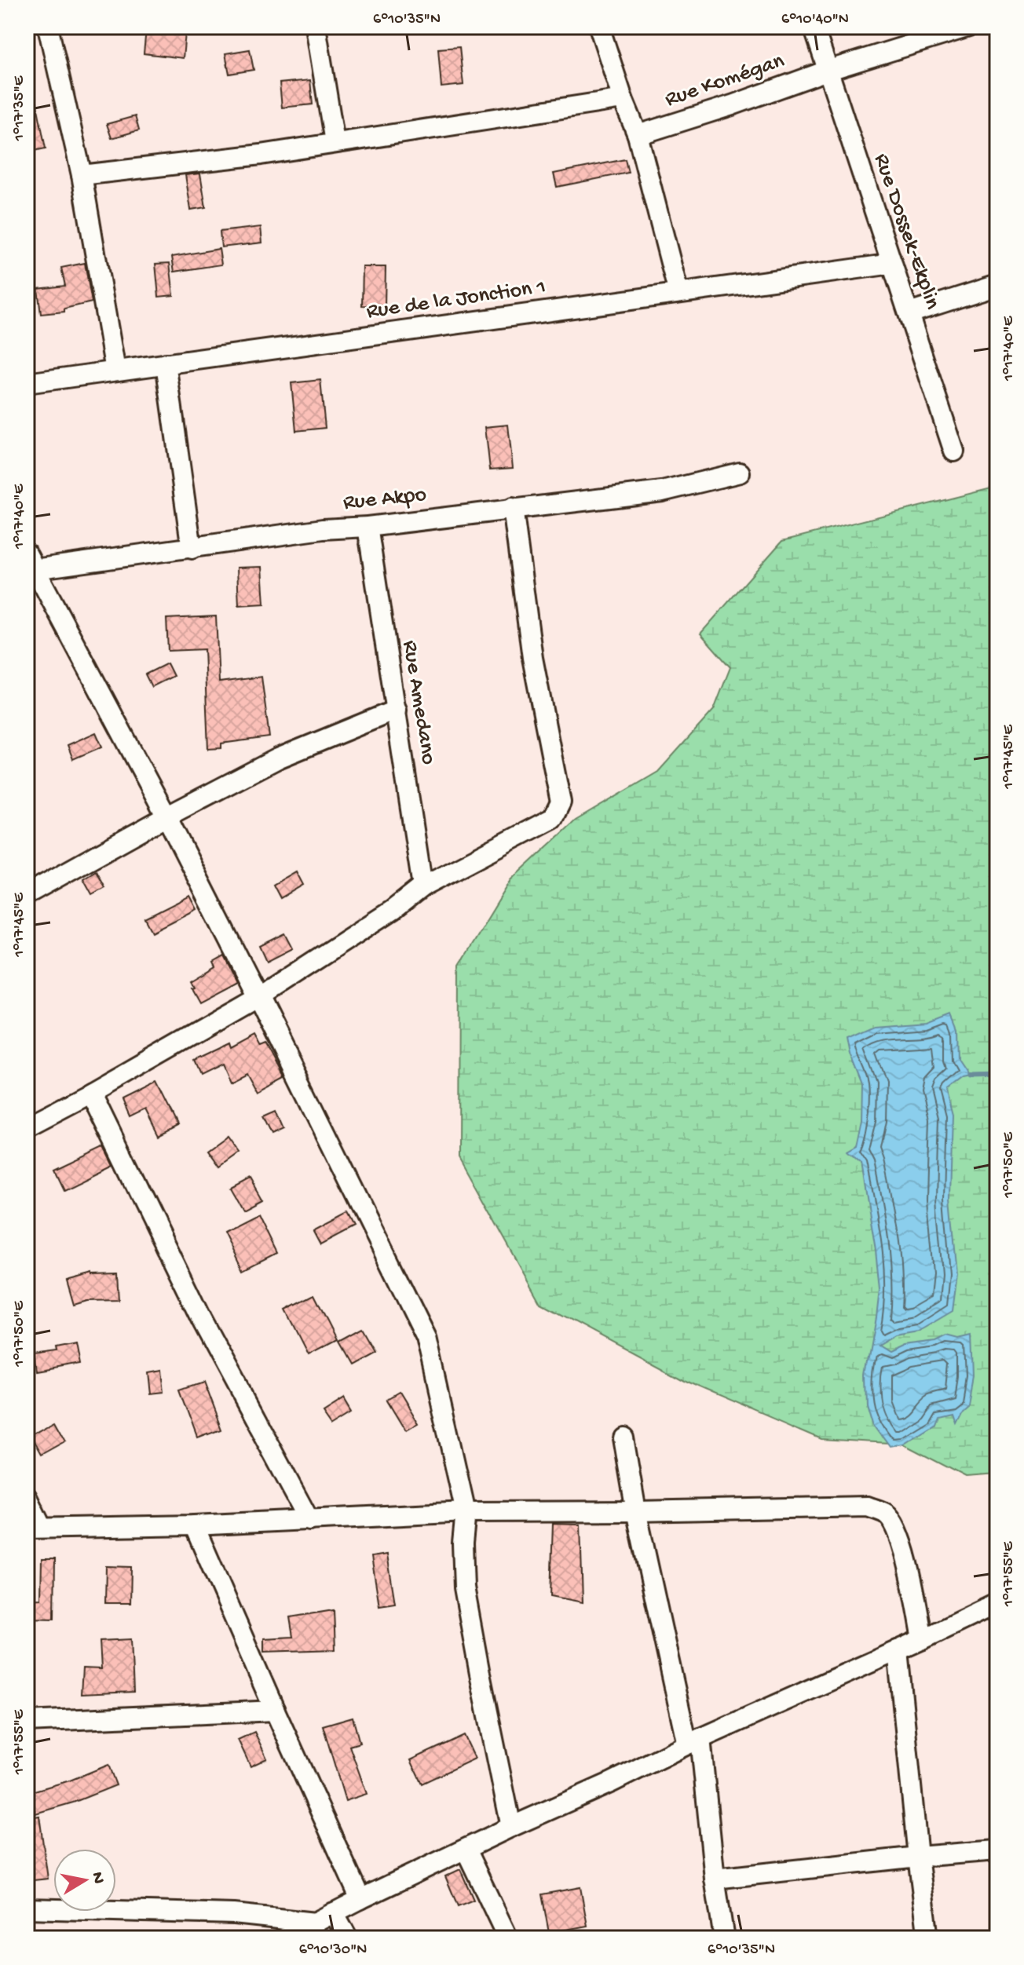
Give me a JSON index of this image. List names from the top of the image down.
{
  "streets": {
    "street": [
      "Rue Komégan",
      "Rue Dossek-Ekplin",
      "Rue de la Jonction 1",
      "Rue Akpo",
      "Rue Amedano"
    ]
  },
  "crossings": [
    ["Rue Komégan", "Rue Dossek-Ekplin"],
    ["Rue Dossek-Ekplin", "Rue de la Jonction 1"],
    ["Rue Akpo", "Rue Amedano"]
  ],
  "north": "right",
  "coordinates": [
    "6°10'35\"N",
    "6°10'40\"N",
    "1°17'35\"E",
    "1°17'40\"E",
    "1°17'45\"E",
    "1°17'50\"E",
    "1°17'55\"E",
    "6°10'30\"N"
  ]
}
